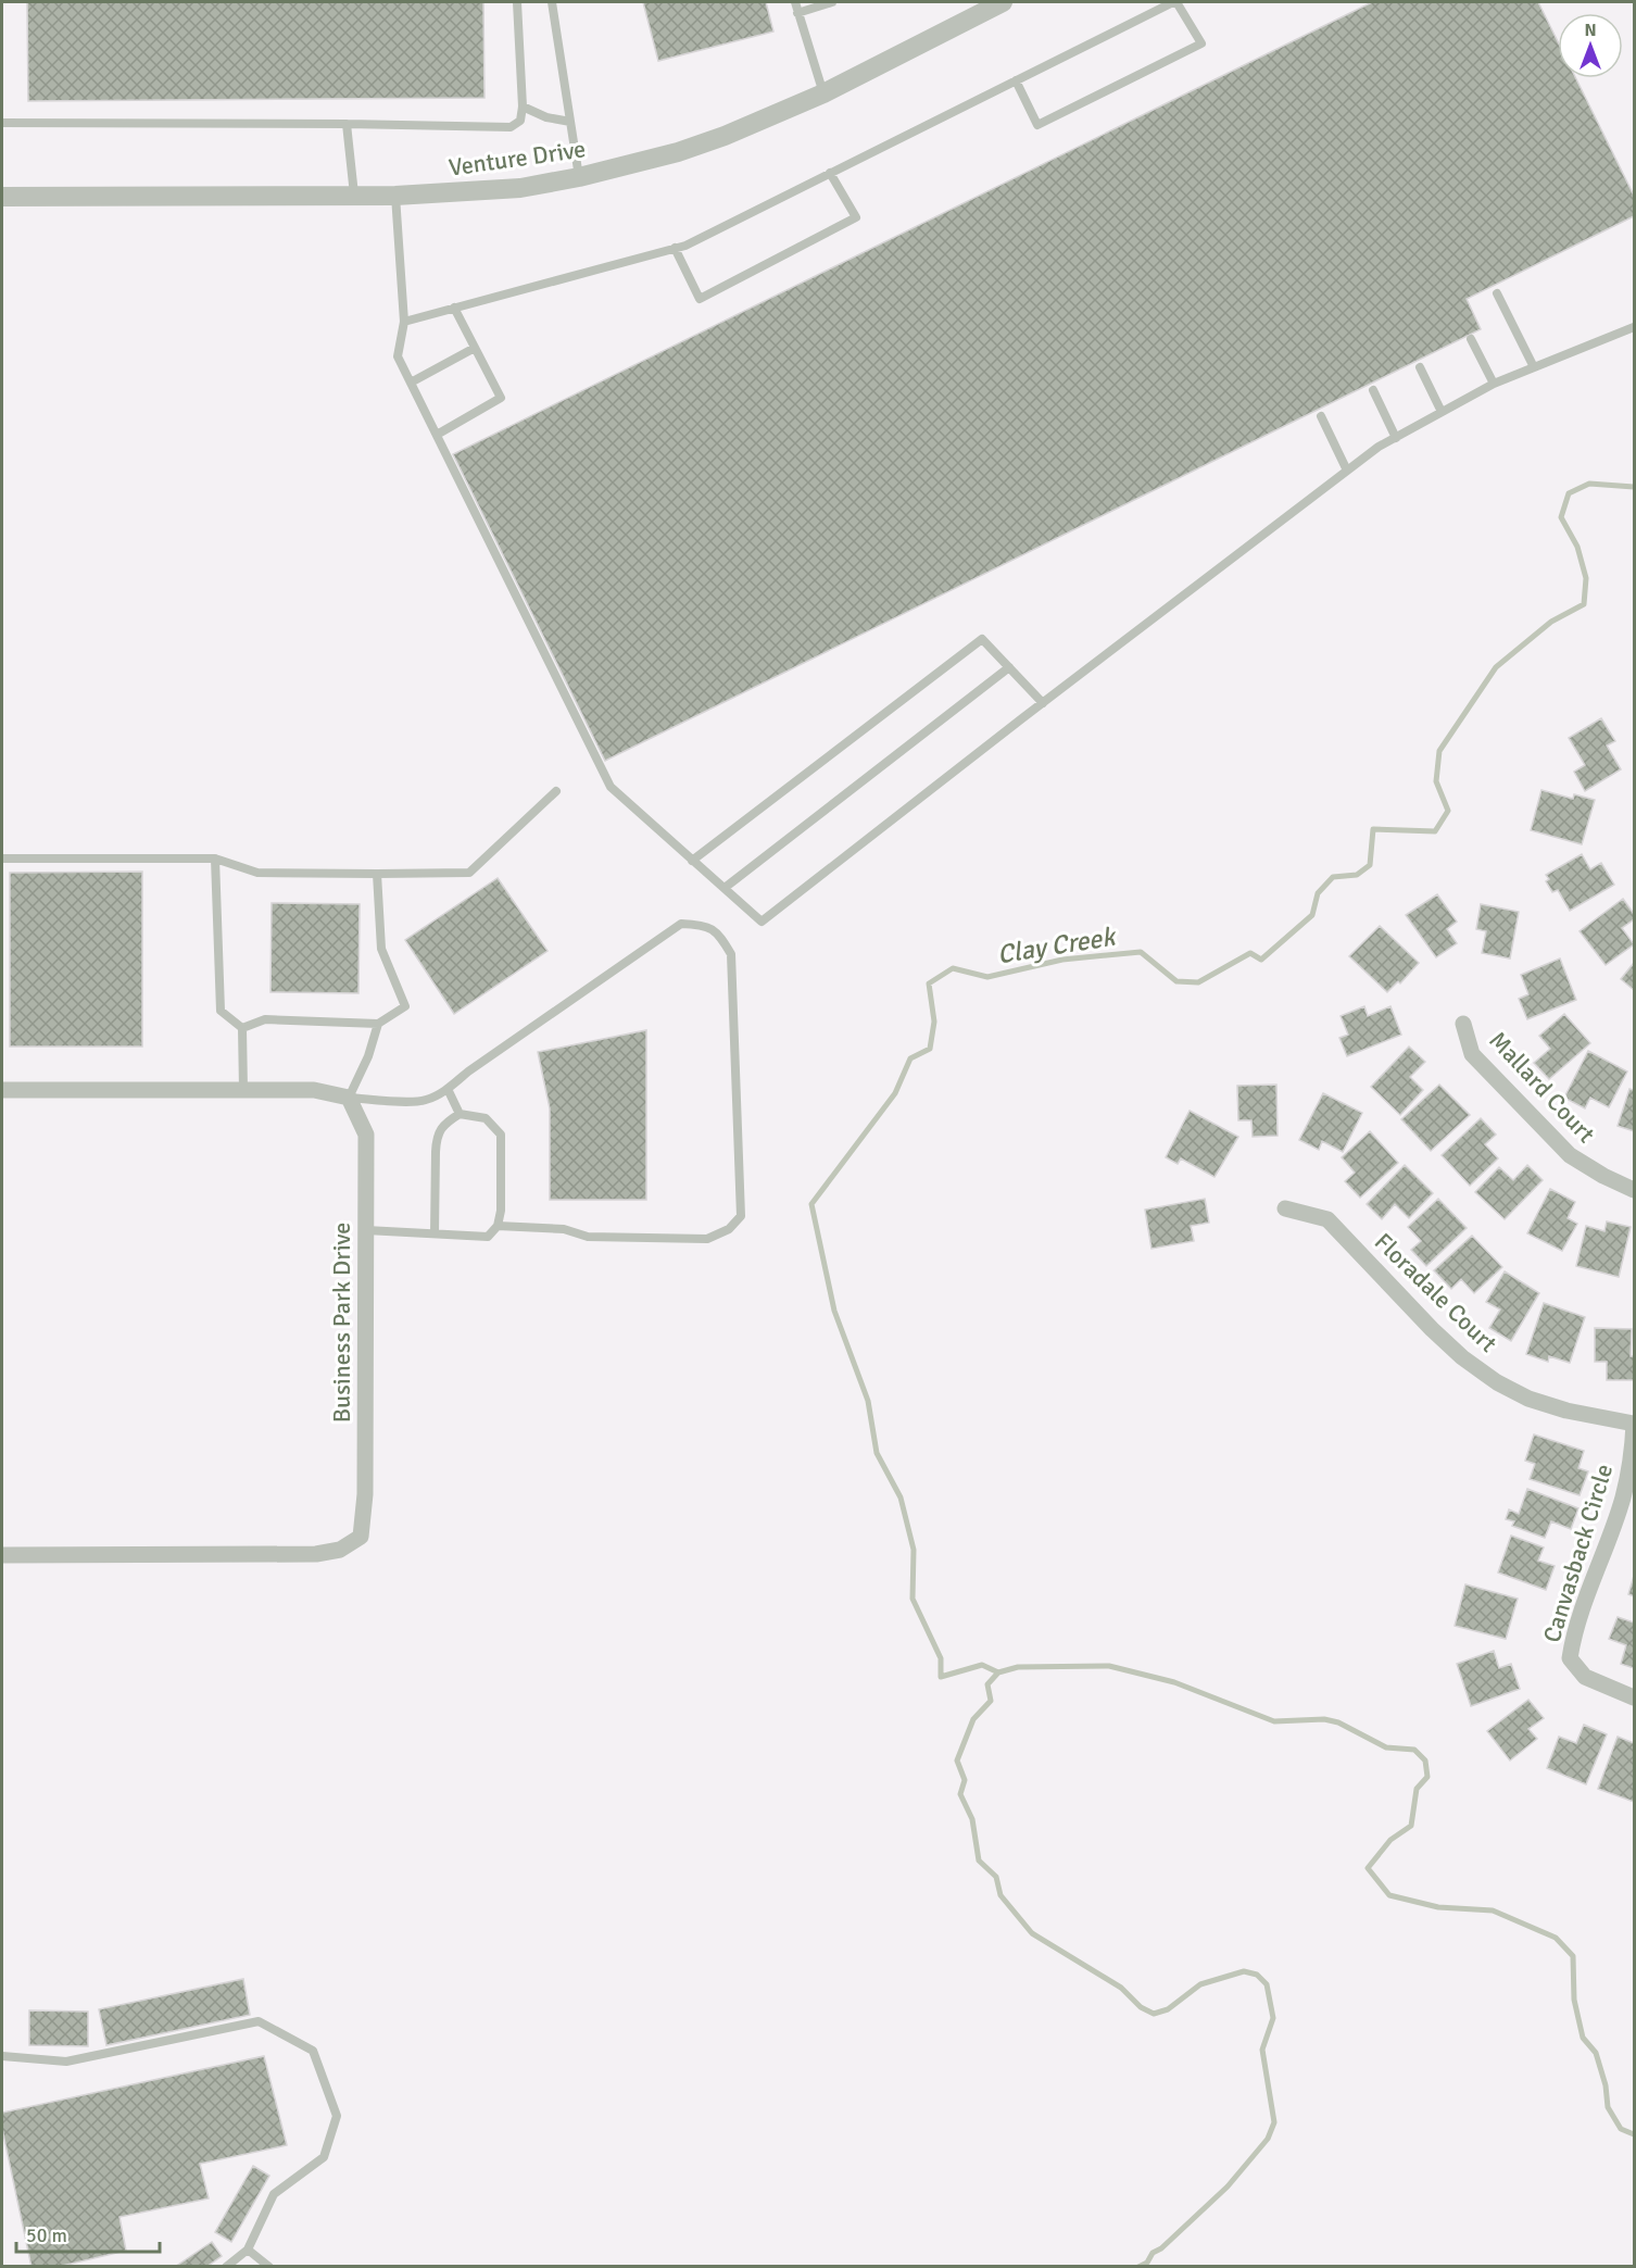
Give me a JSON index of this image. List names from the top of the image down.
{
  "streets": {
    "street": [
      "Venture Drive",
      "Mallard Court",
      "Floradale Court",
      "Business Park Drive",
      "Canvasback Circle"
    ]
  },
  "crossings": [
    ["Floradale Court", "Canvasback Circle"]
  ],
  "water": ["Clay Creek"],
  "scale_bar": "50 m",
  "north": "top"
}
